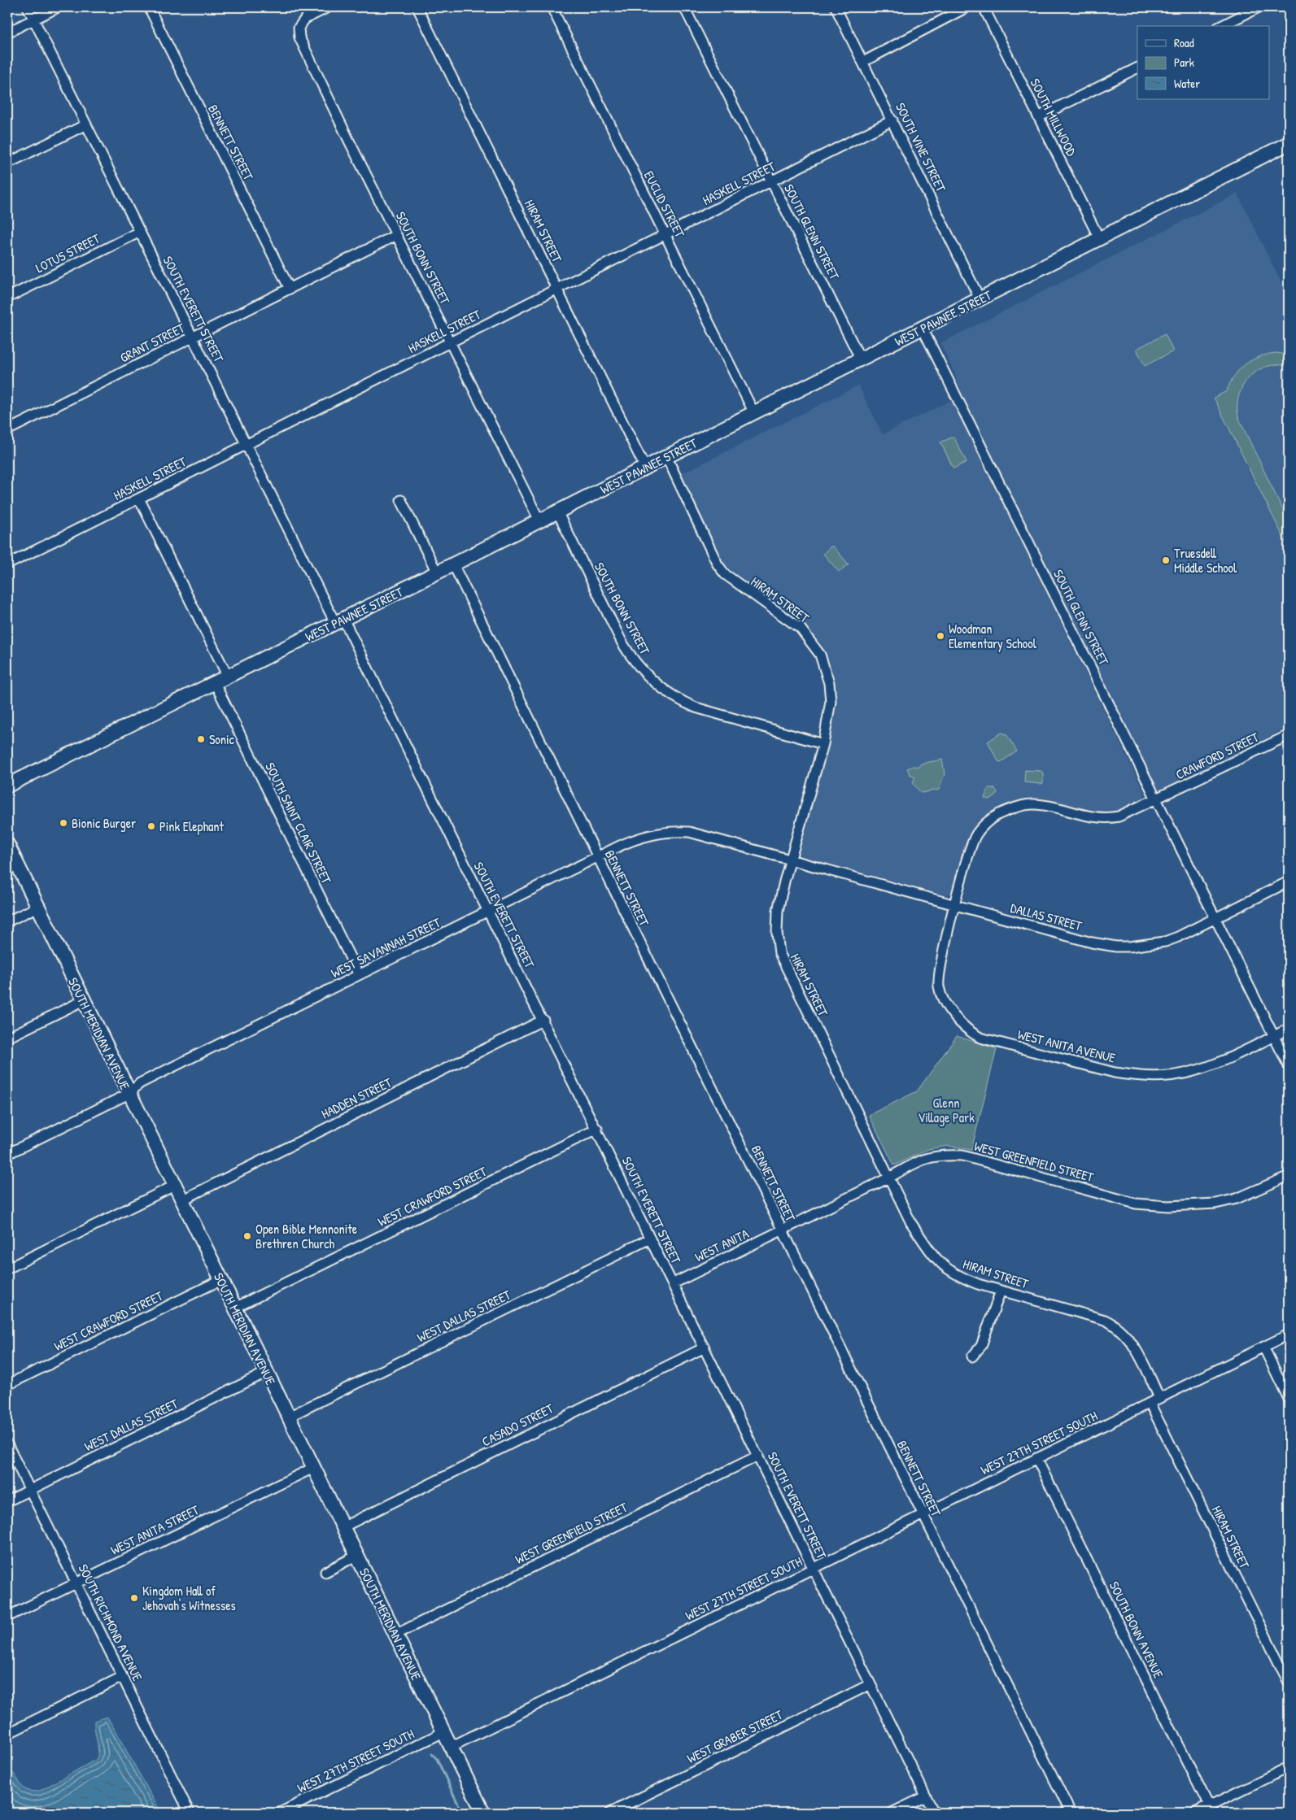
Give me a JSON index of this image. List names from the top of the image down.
{
  "streets": {
    "main road": ["WEST PAWNEE STREET", "SOUTH MERIDIAN AVENUE"],
    "street": [
      "SOUTH MILLWOOD",
      "BENNETT STREET",
      "SOUTH VINE STREET",
      "HASKELL STREET",
      "EUCLID STREET",
      "HIRAM STREET",
      "SOUTH GLENN STREET",
      "LOTUS STREET",
      "SOUTH BONN STREET",
      "SOUTH EVERETT STREET",
      "GRANT STREET",
      "CRAWFORD STREET",
      "SOUTH SAINT CLAIR STREET",
      "DALLAS STREET",
      "WEST SAVANNAH STREET",
      "WEST ANITA AVENUE",
      "HADDEN STREET",
      "WEST GREENFIELD STREET",
      "WEST CRAWFORD STREET",
      "WEST ANITA",
      "WEST DALLAS STREET",
      "CASADO STREET",
      "WEST 27TH STREET SOUTH",
      "WEST ANITA STREET",
      "SOUTH RICHMOND AVENUE",
      "SOUTH BONN AVENUE",
      "WEST GRABER STREET"
    ]
  },
  "crossings": [
    ["SOUTH MILLWOOD", "WEST PAWNEE STREET"],
    ["BENNETT STREET", "WEST PAWNEE STREET"],
    ["BENNETT STREET", "GRANT STREET"],
    ["BENNETT STREET", "WEST SAVANNAH STREET"],
    ["BENNETT STREET", "WEST GREENFIELD STREET"],
    ["BENNETT STREET", "WEST ANITA"],
    ["BENNETT STREET", "WEST 27TH STREET SOUTH"],
    ["SOUTH VINE STREET", "HASKELL STREET"],
    ["SOUTH VINE STREET", "WEST PAWNEE STREET"],
    ["HASKELL STREET", "EUCLID STREET"],
    ["HASKELL STREET", "HIRAM STREET"],
    ["HASKELL STREET", "SOUTH GLENN STREET"],
    ["HASKELL STREET", "SOUTH BONN STREET"],
    ["HASKELL STREET", "SOUTH EVERETT STREET"],
    ["EUCLID STREET", "WEST PAWNEE STREET"],
    ["HIRAM STREET", "SOUTH BONN STREET"],
    ["HIRAM STREET", "WEST PAWNEE STREET"],
    ["HIRAM STREET", "DALLAS STREET"],
    ["HIRAM STREET", "WEST SAVANNAH STREET"],
    ["HIRAM STREET", "WEST GREENFIELD STREET"],
    ["HIRAM STREET", "WEST 27TH STREET SOUTH"],
    ["SOUTH GLENN STREET", "WEST PAWNEE STREET"],
    ["SOUTH GLENN STREET", "CRAWFORD STREET"],
    ["SOUTH GLENN STREET", "DALLAS STREET"],
    ["SOUTH GLENN STREET", "WEST ANITA AVENUE"],
    ["LOTUS STREET", "SOUTH EVERETT STREET"],
    ["SOUTH BONN STREET", "WEST PAWNEE STREET"],
    ["SOUTH BONN STREET", "GRANT STREET"],
    ["SOUTH EVERETT STREET", "WEST PAWNEE STREET"],
    ["SOUTH EVERETT STREET", "GRANT STREET"],
    ["SOUTH EVERETT STREET", "WEST SAVANNAH STREET"],
    ["SOUTH EVERETT STREET", "HADDEN STREET"],
    ["SOUTH EVERETT STREET", "WEST GREENFIELD STREET"],
    ["SOUTH EVERETT STREET", "WEST CRAWFORD STREET"],
    ["SOUTH EVERETT STREET", "WEST ANITA"],
    ["SOUTH EVERETT STREET", "WEST DALLAS STREET"],
    ["SOUTH EVERETT STREET", "CASADO STREET"],
    ["SOUTH EVERETT STREET", "WEST 27TH STREET SOUTH"],
    ["SOUTH EVERETT STREET", "WEST GRABER STREET"],
    ["WEST PAWNEE STREET", "SOUTH SAINT CLAIR STREET"],
    ["SOUTH SAINT CLAIR STREET", "WEST SAVANNAH STREET"],
    ["DALLAS STREET", "WEST SAVANNAH STREET"],
    ["DALLAS STREET", "WEST ANITA AVENUE"],
    ["WEST SAVANNAH STREET", "SOUTH MERIDIAN AVENUE"],
    ["SOUTH MERIDIAN AVENUE", "HADDEN STREET"],
    ["SOUTH MERIDIAN AVENUE", "WEST GREENFIELD STREET"],
    ["SOUTH MERIDIAN AVENUE", "WEST CRAWFORD STREET"],
    ["SOUTH MERIDIAN AVENUE", "WEST DALLAS STREET"],
    ["SOUTH MERIDIAN AVENUE", "CASADO STREET"],
    ["SOUTH MERIDIAN AVENUE", "WEST 27TH STREET SOUTH"],
    ["SOUTH MERIDIAN AVENUE", "WEST ANITA STREET"],
    ["WEST GREENFIELD STREET", "WEST ANITA"],
    ["WEST DALLAS STREET", "SOUTH RICHMOND AVENUE"],
    ["WEST 27TH STREET SOUTH", "SOUTH BONN AVENUE"],
    ["WEST ANITA STREET", "SOUTH RICHMOND AVENUE"]
  ],
  "parks": ["Glenn Village Park"],
  "places": [
    "Truesdell Middle School",
    "Woodman Elementary School",
    "Sonic",
    "Bionic Burger",
    "Pink Elephant",
    "Open Bible Mennonite Brethren Church",
    "Kingdom Hall of Jehovah's Witnesses"
  ],
  "legend": ["Road", "Park", "Water"]
}
